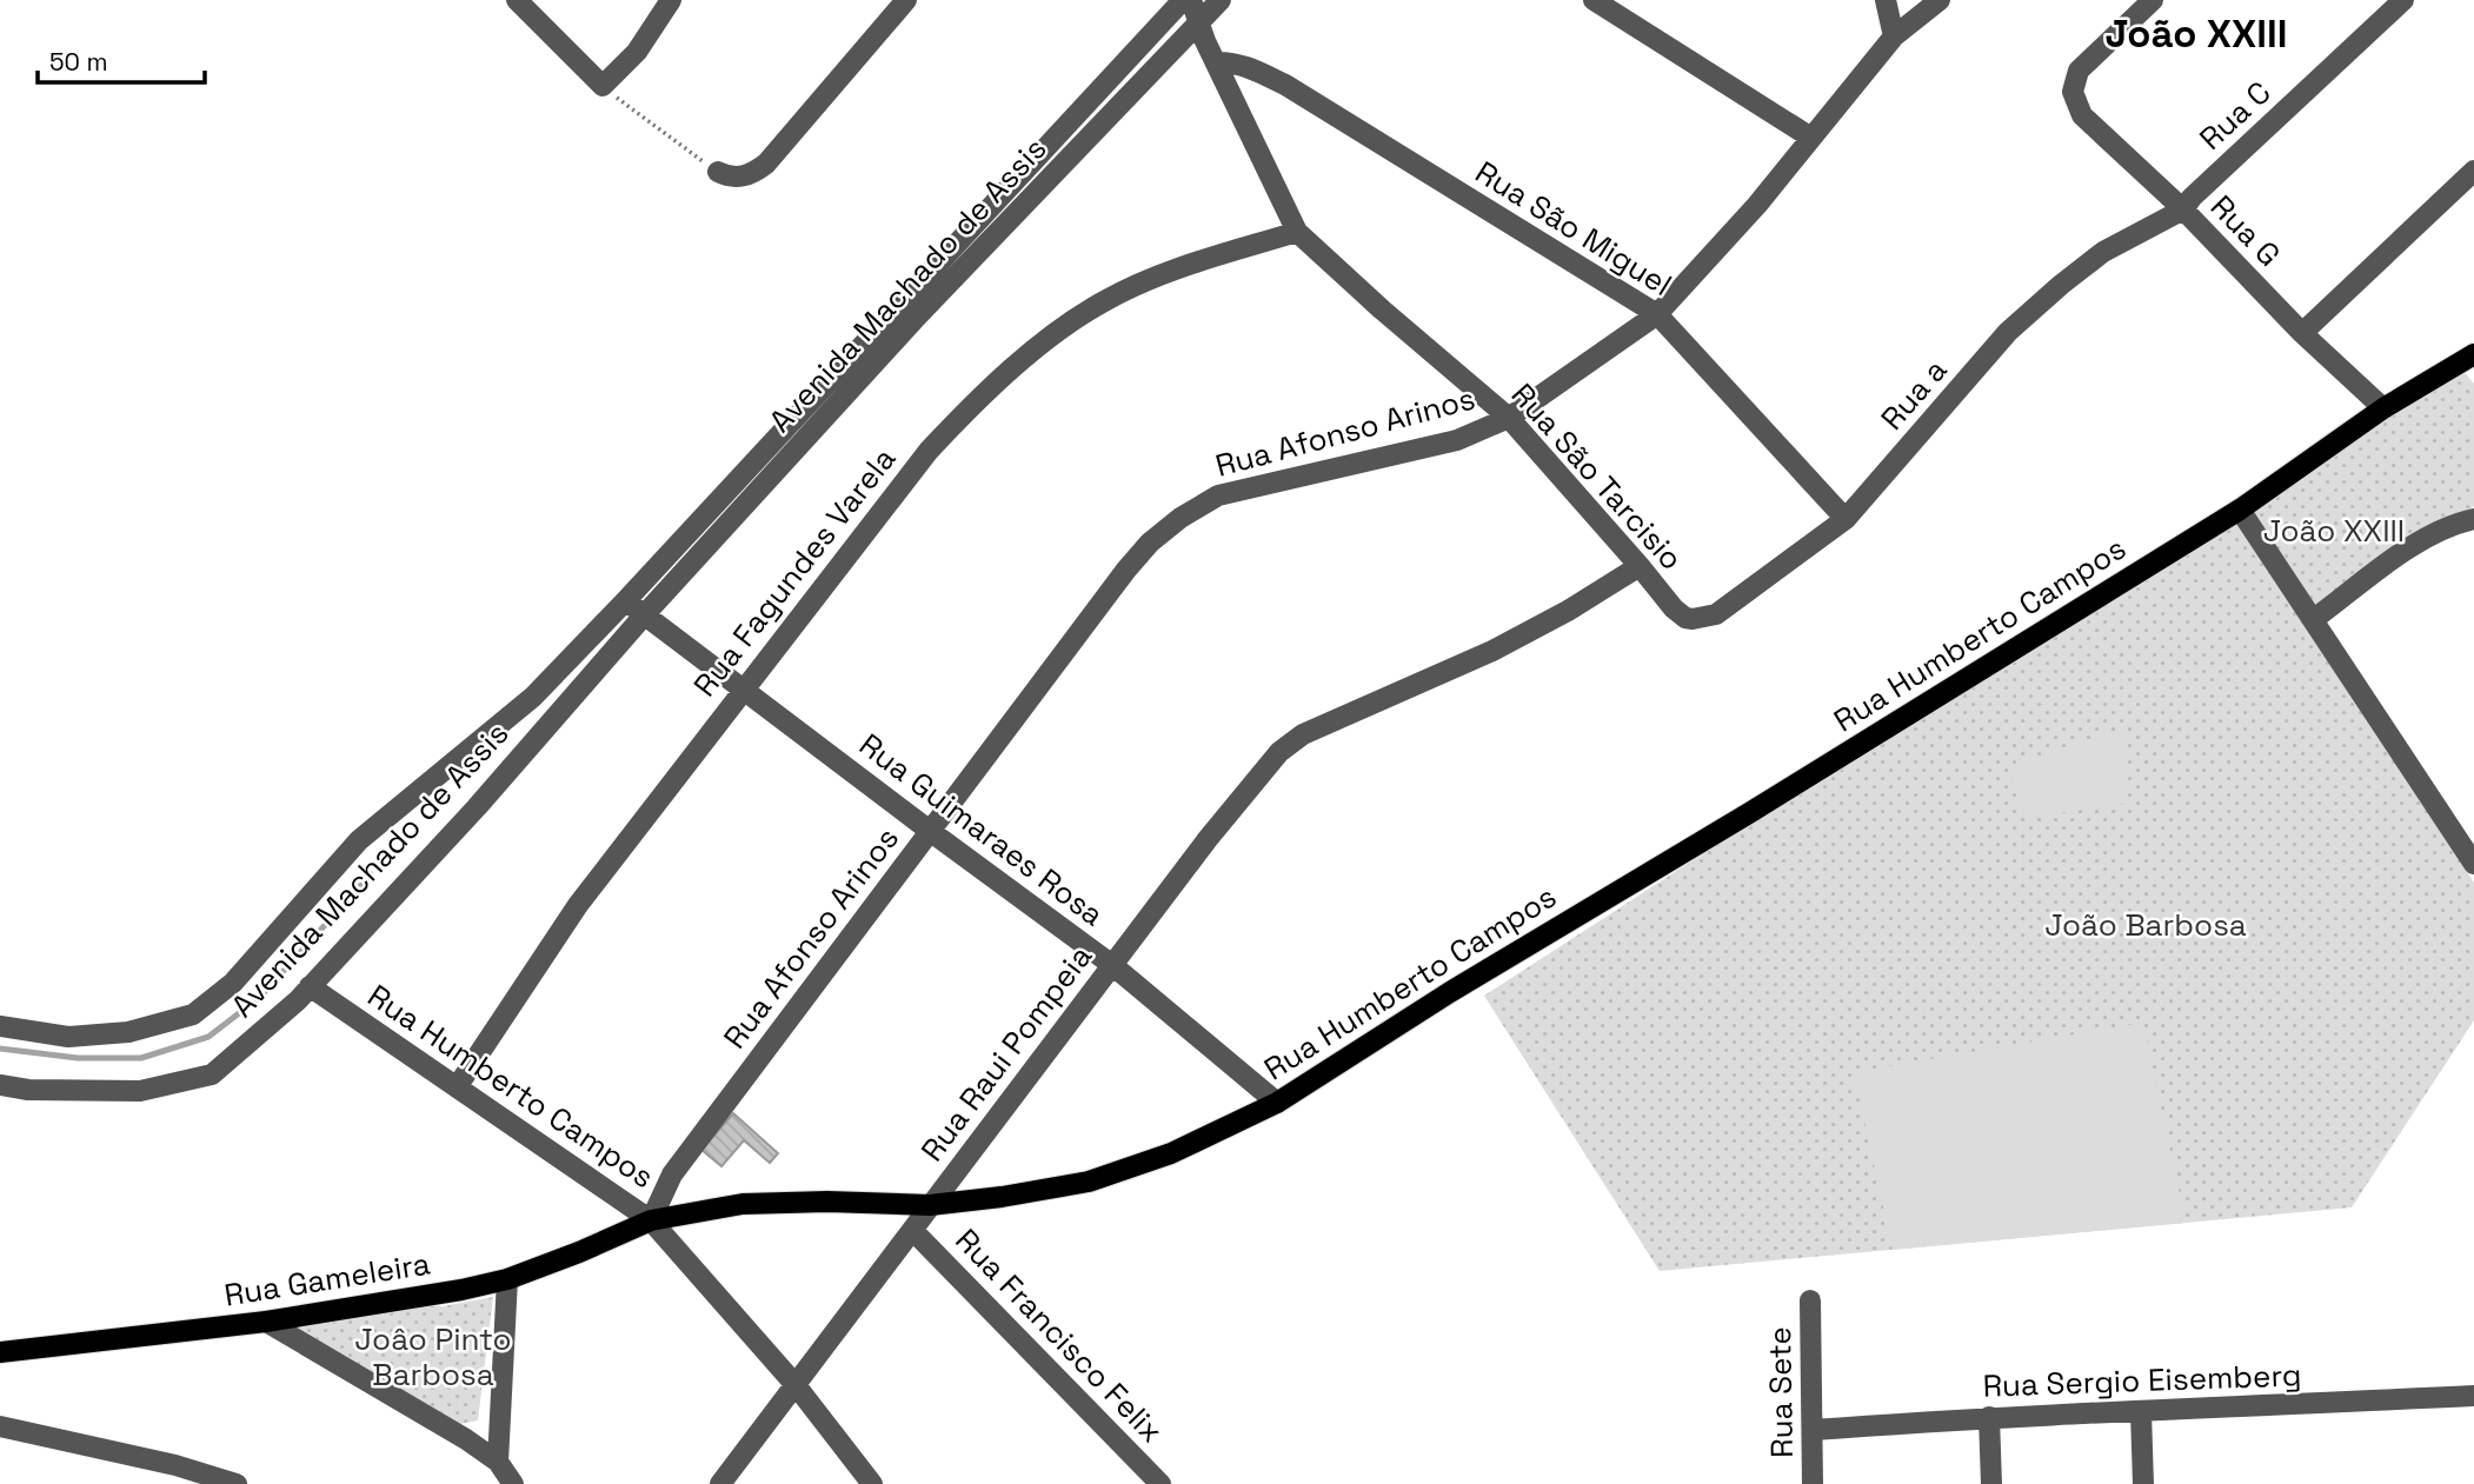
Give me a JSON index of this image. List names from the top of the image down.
{
  "streets": {
    "main road": ["Rua Humberto Campos", "Rua Gameleira"],
    "street": [
      "Rua C",
      "Rua São Miguel",
      "Rua G",
      "Avenida Machado de Assis",
      "Rua a",
      "Rua Afonso Arinos",
      "Rua São Tarcisio",
      "Rua Fagundes Varela",
      "Rua Guimaraes Rosa",
      "Rua Raui Pompeia",
      "Rua Francisco Felix",
      "Rua Sergio Eisemberg",
      "Rua Sete"
    ]
  },
  "crossings": [
    ["Rua C", "Rua G"],
    ["Rua C", "Rua a"],
    ["Rua São Miguel", "Rua a"],
    ["Rua São Miguel", "Rua Afonso Arinos"],
    ["Rua São Miguel", "Rua São Tarcisio"],
    ["Rua G", "Rua a"],
    ["Rua G", "Rua Humberto Campos"],
    ["Avenida Machado de Assis", "Rua São Tarcisio"],
    ["Avenida Machado de Assis", "Rua Humberto Campos"],
    ["Avenida Machado de Assis", "Rua Guimaraes Rosa"],
    ["Rua a", "Rua São Tarcisio"],
    ["Rua Afonso Arinos", "Rua São Tarcisio"],
    ["Rua Afonso Arinos", "Rua Humberto Campos"],
    ["Rua Afonso Arinos", "Rua Guimaraes Rosa"],
    ["Rua Afonso Arinos", "Rua Gameleira"],
    ["Rua São Tarcisio", "Rua Fagundes Varela"],
    ["Rua São Tarcisio", "Rua Raui Pompeia"],
    ["Rua Fagundes Varela", "Rua Humberto Campos"],
    ["Rua Fagundes Varela", "Rua Guimaraes Rosa"],
    ["Rua Humberto Campos", "Rua Guimaraes Rosa"],
    ["Rua Humberto Campos", "Rua Raui Pompeia"],
    ["Rua Humberto Campos", "Rua Gameleira"],
    ["Rua Guimaraes Rosa", "Rua Raui Pompeia"],
    ["Rua Raui Pompeia", "Rua Francisco Felix"],
    ["Rua Sergio Eisemberg", "Rua Sete"]
  ],
  "districts": ["João XXIII"],
  "parks": ["João XXIII", "João Barbosa", "Joâo Pinto Barbosa"],
  "scale_bar": "50 m"
}
